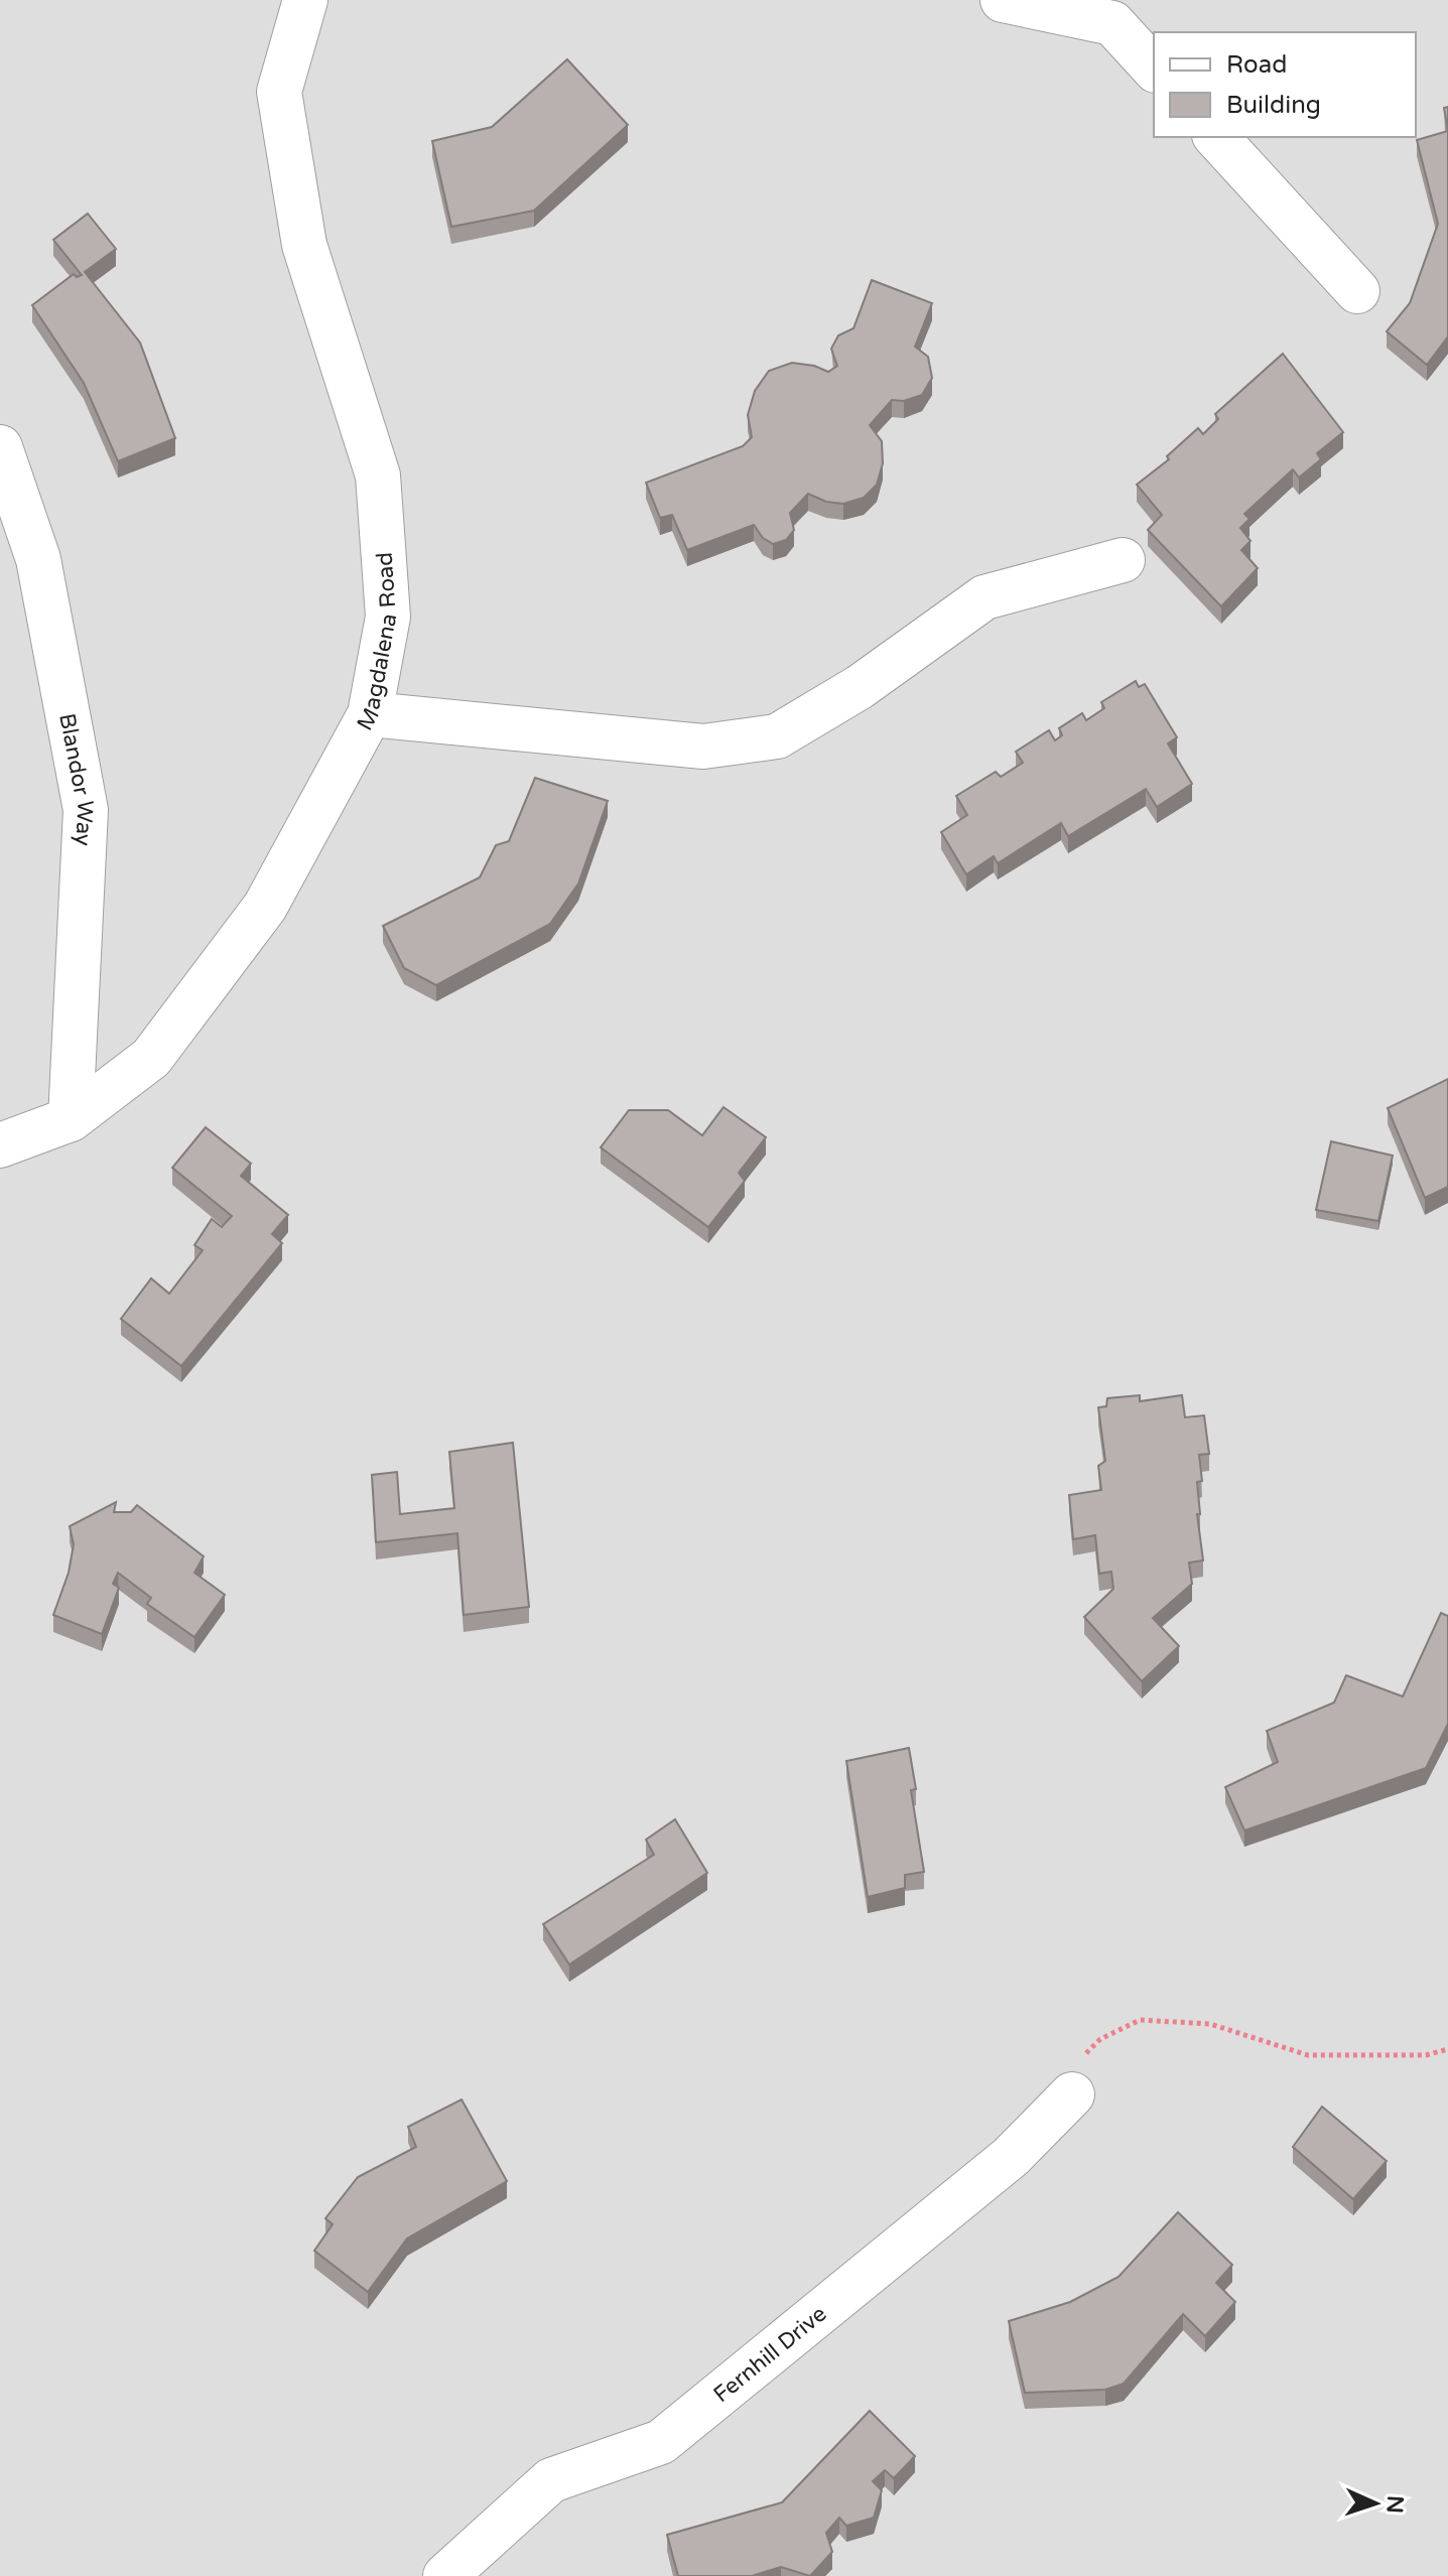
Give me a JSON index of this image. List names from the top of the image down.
{
  "streets": {
    "street": ["Magdalena Road", "Blandor Way", "Fernhill Drive"]
  },
  "crossings": [
    ["Magdalena Road", "Blandor Way"]
  ],
  "legend": ["Road", "Building"],
  "north": "right"
}
